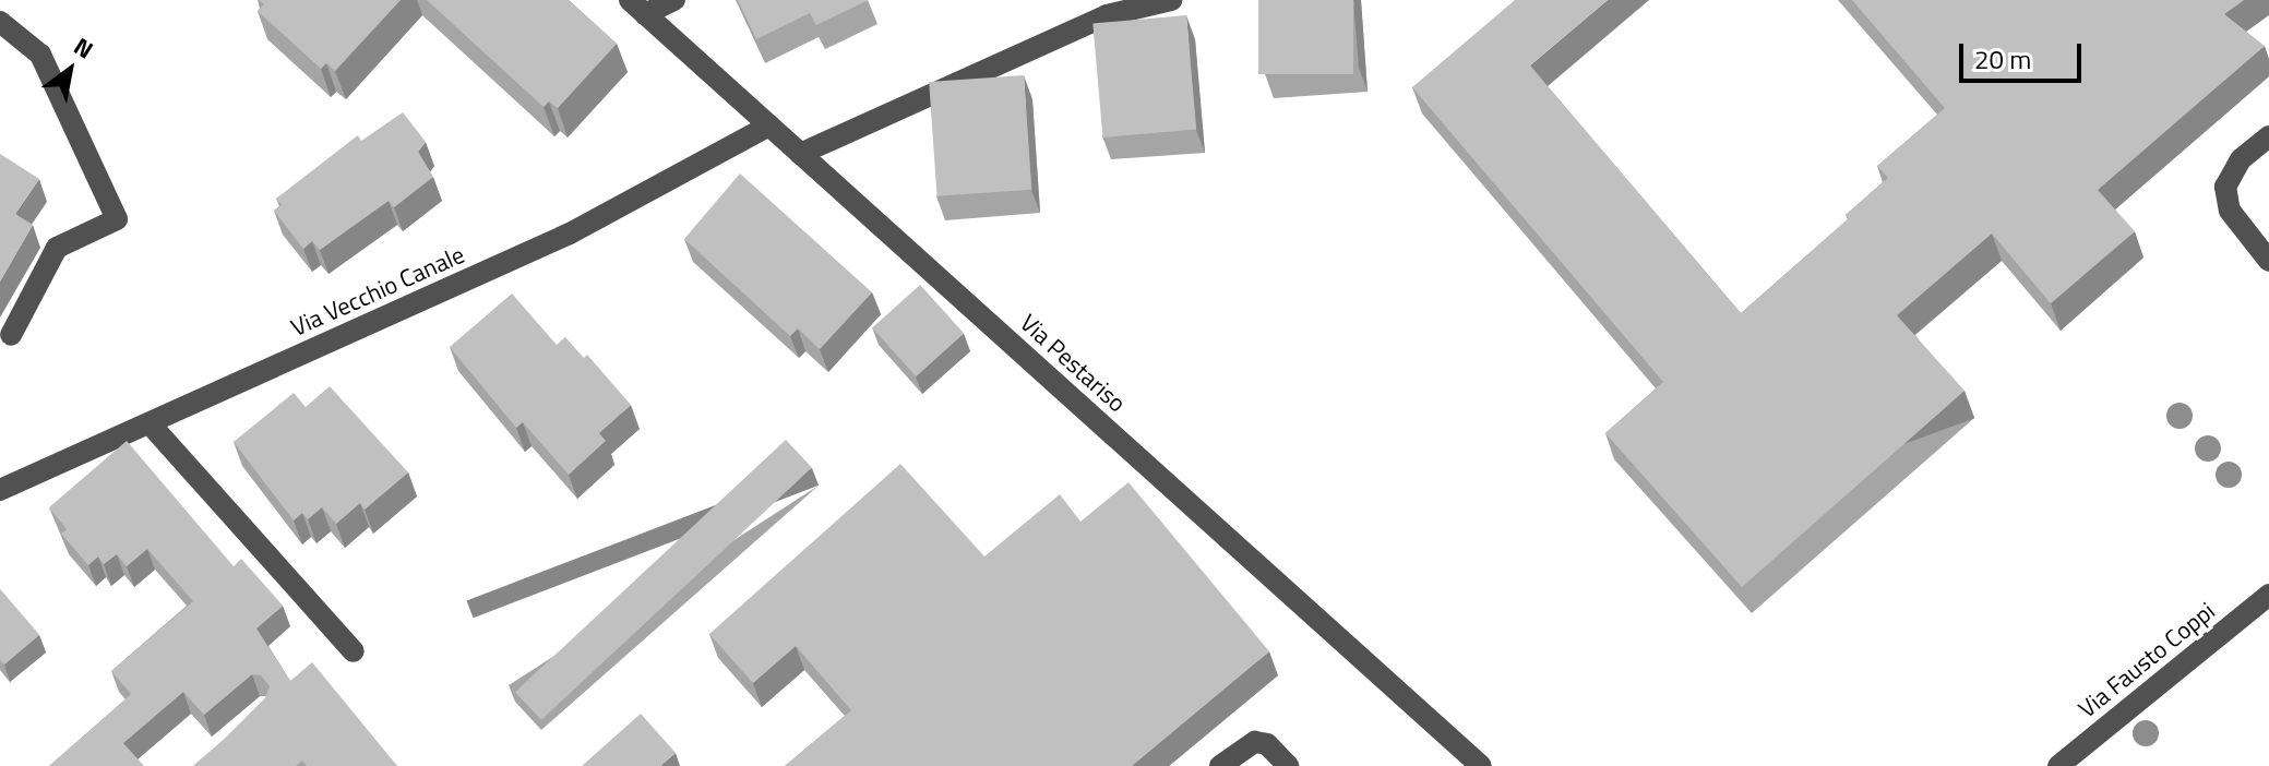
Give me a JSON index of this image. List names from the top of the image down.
{
  "streets": {
    "street": ["Via Vecchio Canale", "Via Pestariso", "Via Fausto Coppi"]
  },
  "crossings": [
    ["Via Vecchio Canale", "Via Pestariso"]
  ],
  "scale_bar": "20 m",
  "north": "top right"
}
